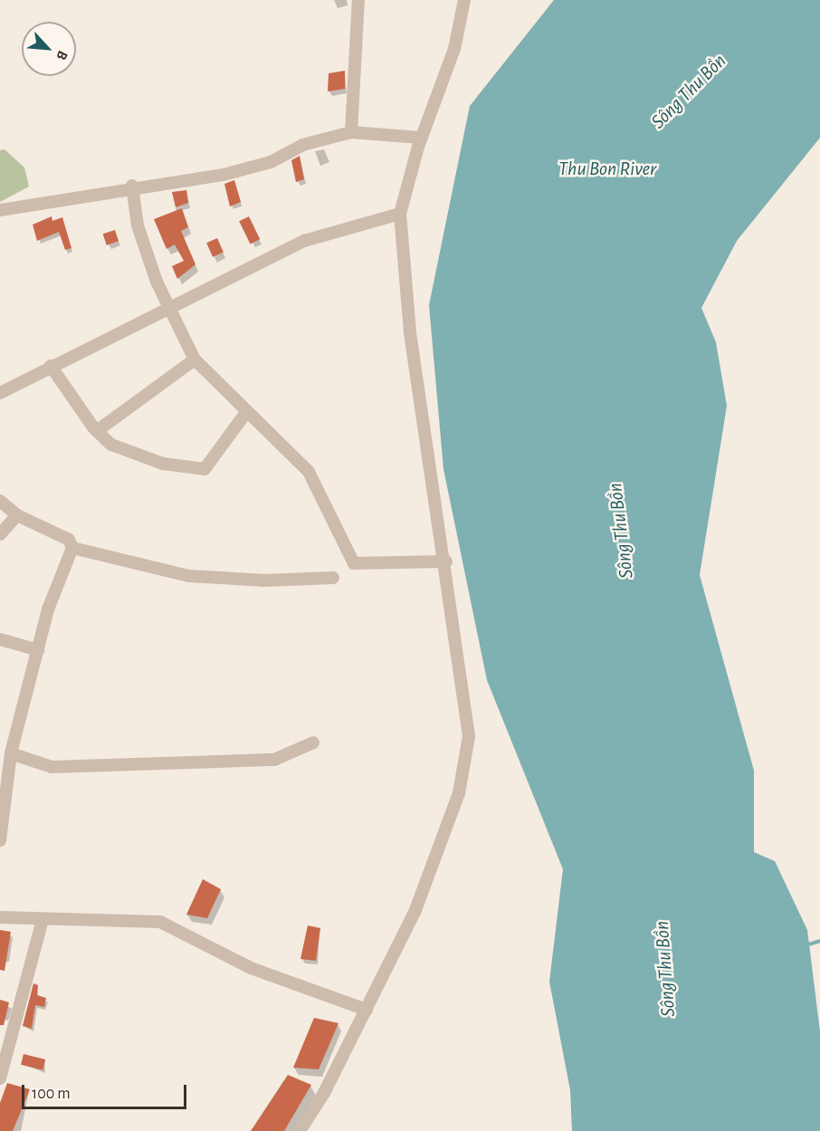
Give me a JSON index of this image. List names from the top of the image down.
{
  "water": ["Sông Thu Bồn", "Thu Bon River"],
  "scale_bar": "100 m",
  "north": "bottom right"
}
